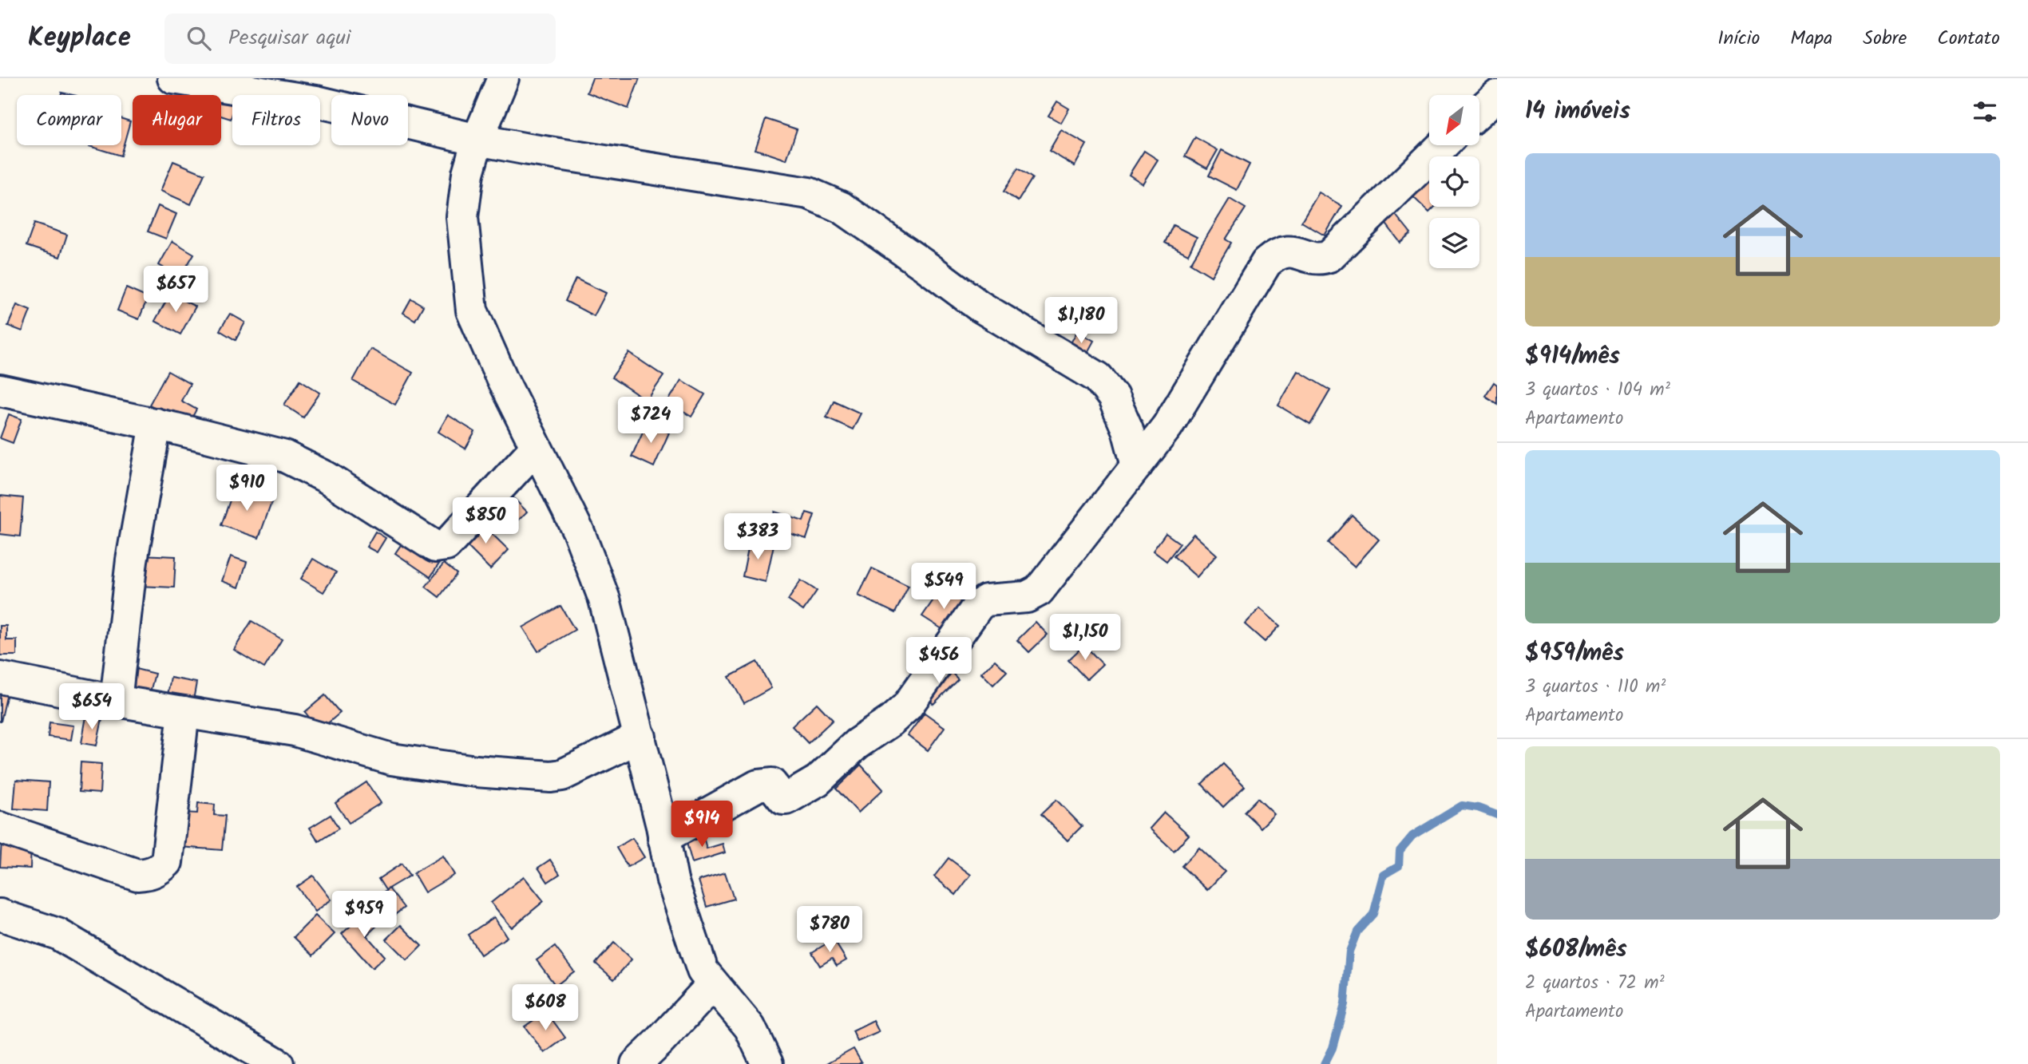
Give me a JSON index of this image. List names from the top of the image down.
{
  "north": "bottom left",
  "page": {
    "header": "Keyplace",
    "search": "Pesquisar aqui",
    "nav": [
      "Início",
      "Mapa",
      "Sobre",
      "Contato"
    ],
    "heading": "14 imóveis",
    "chip": [
      "Comprar",
      "Alugar",
      "Filtros",
      "Novo"
    ],
    "list": [
      {
        "name": "$914/mês",
        "note": "3 quartos · 104 m² · Apartamento"
      },
      {
        "name": "$959/mês",
        "note": "3 quartos · 110 m² · Apartamento"
      },
      {
        "name": "$608/mês",
        "note": "2 quartos · 72 m² · Apartamento"
      }
    ],
    "price": [
      "$657",
      "$1,180",
      "$724",
      "$910",
      "$850",
      "$383",
      "$549",
      "$1,150",
      "$456",
      "$654",
      "$914",
      "$959",
      "$780",
      "$608"
    ]
  }
}
